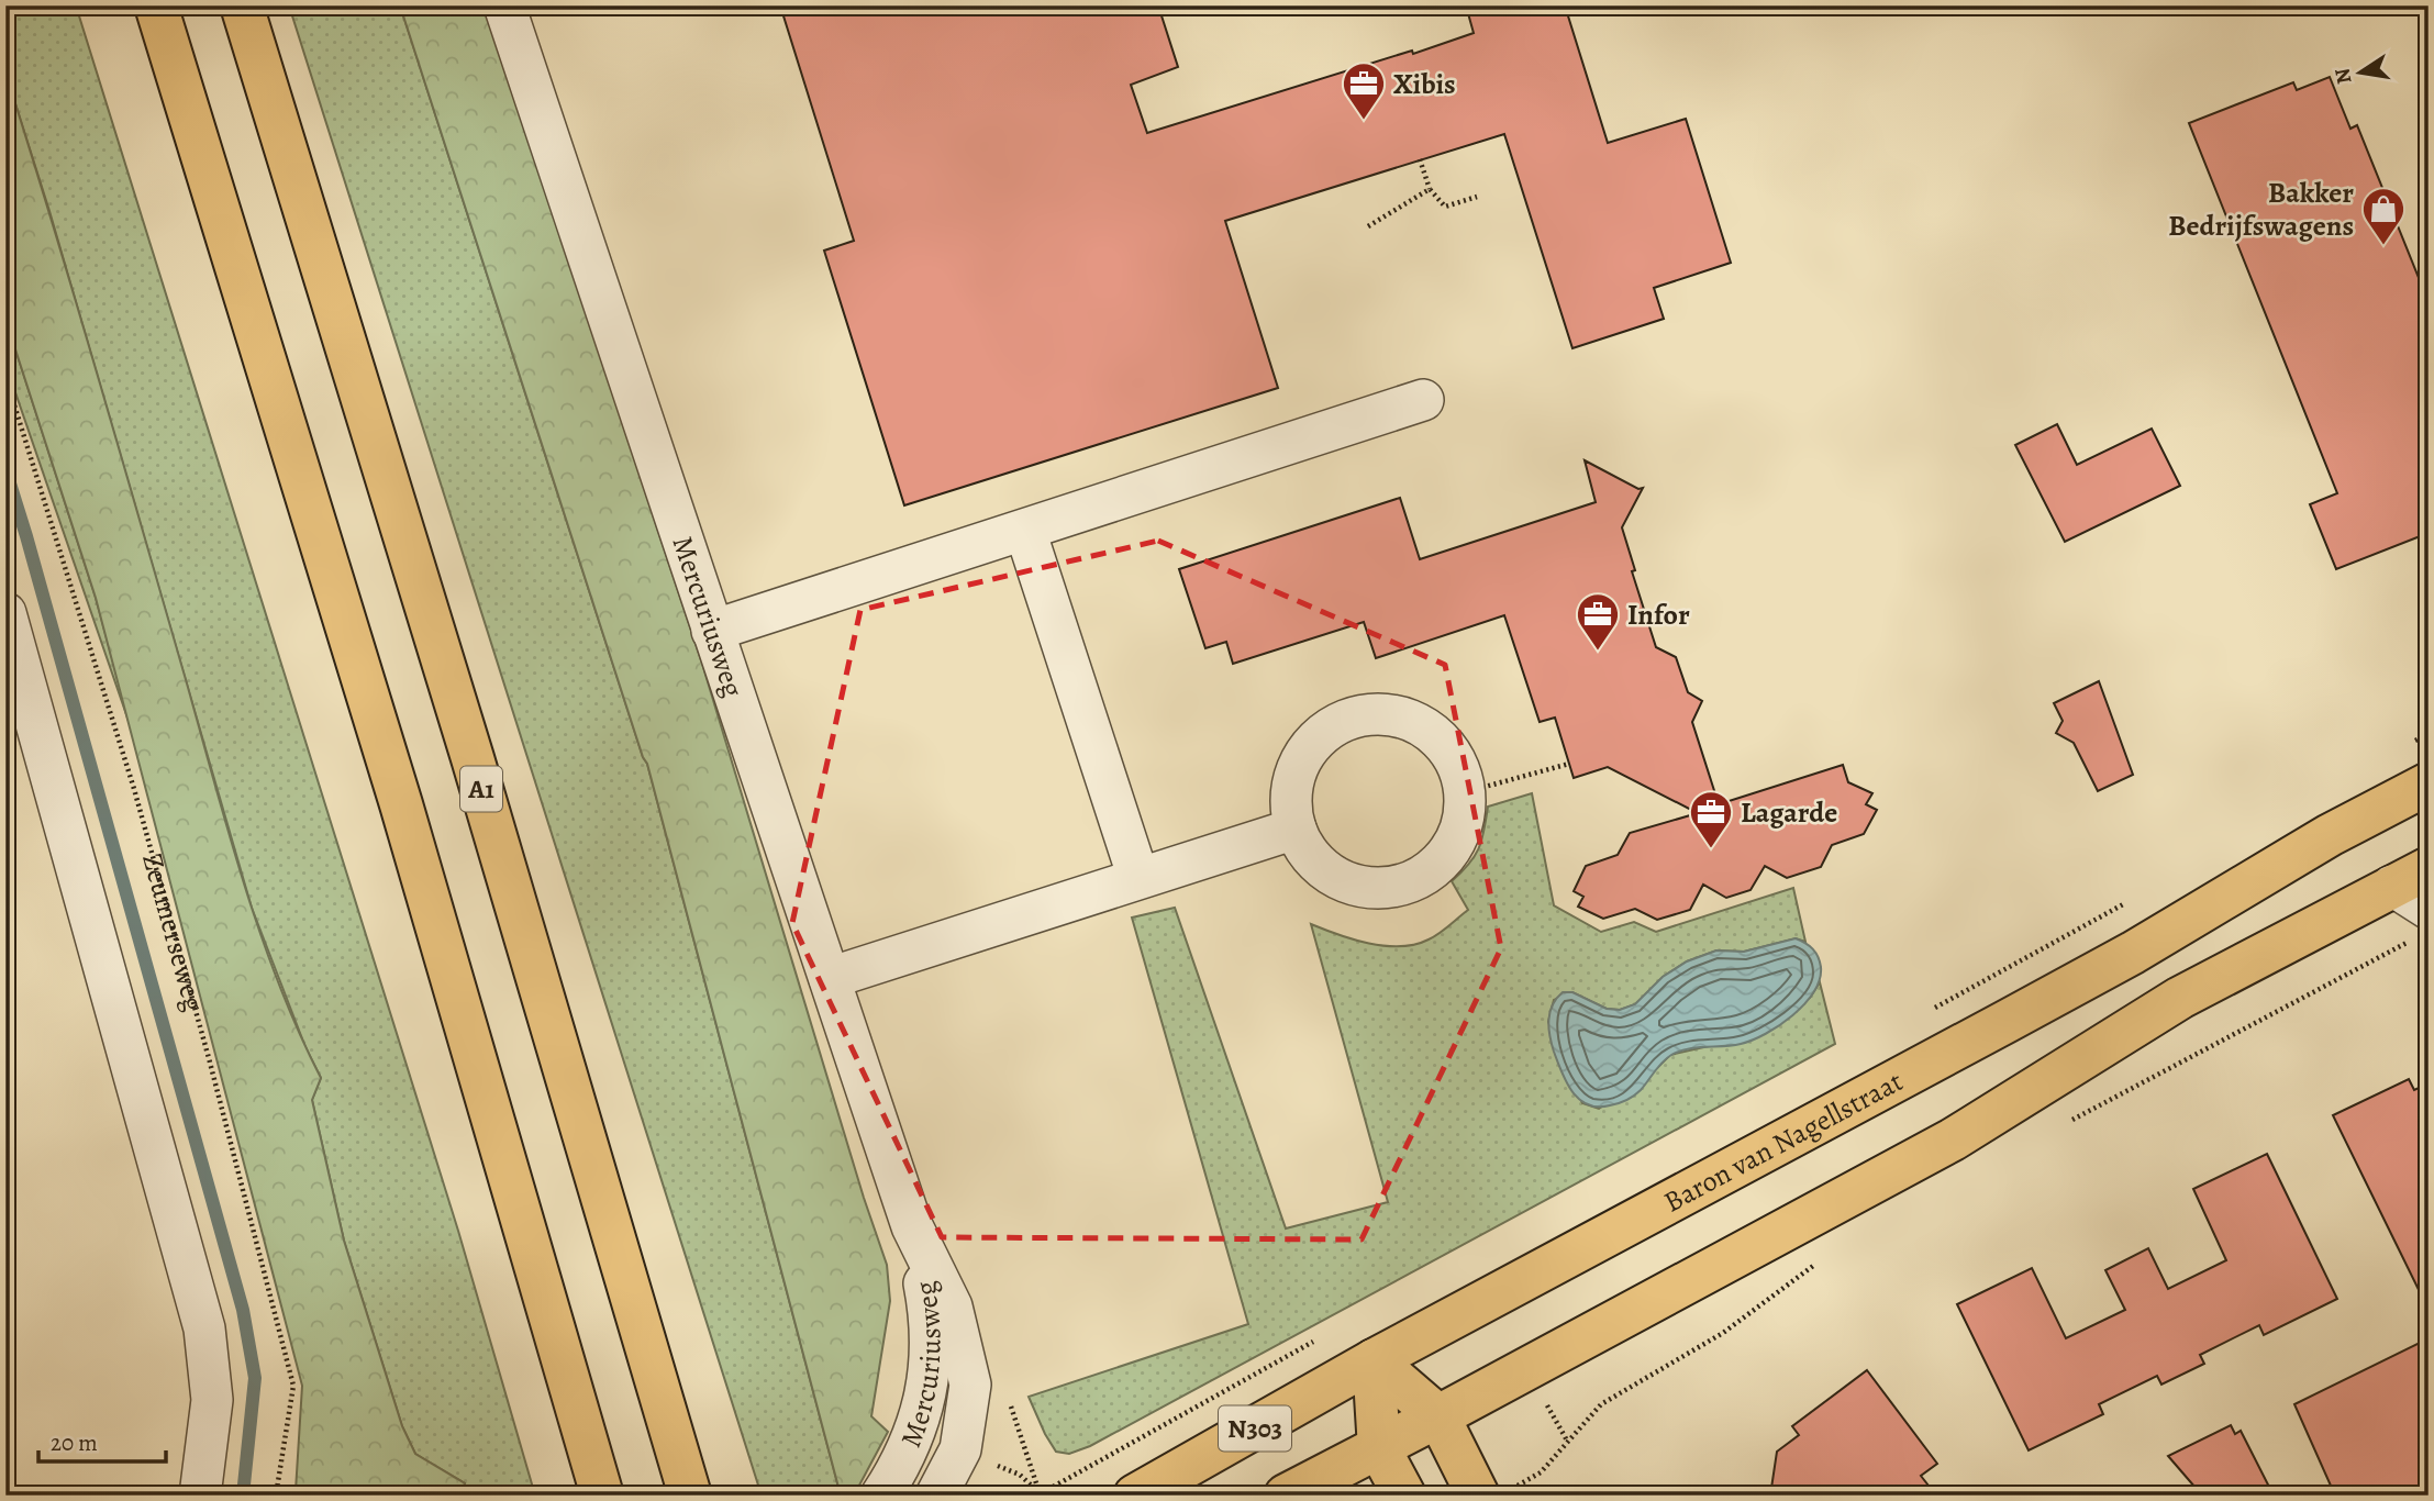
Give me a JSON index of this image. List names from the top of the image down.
{
  "streets": {
    "main road": ["A1", "Baron van Nagellstraat", "N303"],
    "street": ["Mercuriusweg"],
    "path": ["Zeumerseweg"]
  },
  "places": {
    "office": ["Xibis", "Infor", "Lagarde"],
    "shop": ["Bakker Bedrijfswagens"]
  },
  "scale_bar": "20 m",
  "north": "left"
}
